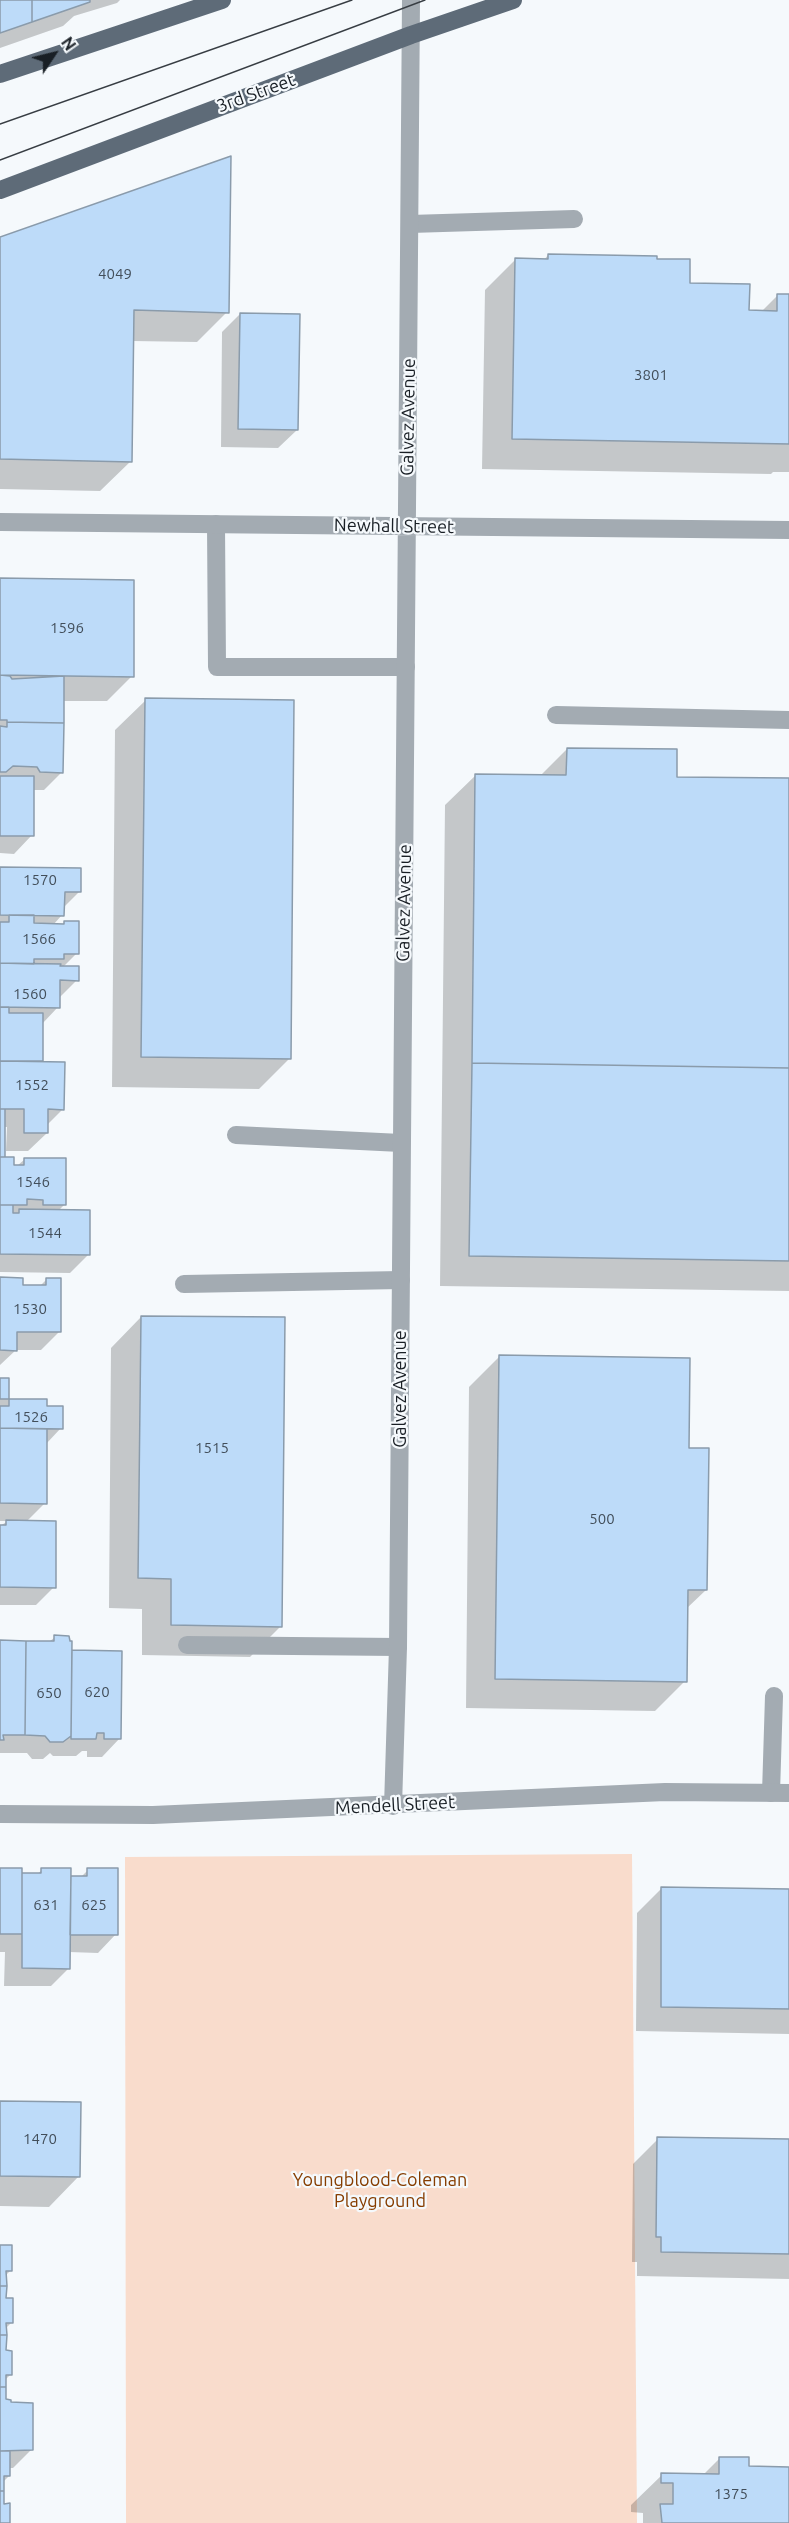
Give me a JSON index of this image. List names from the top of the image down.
{
  "streets": {
    "main road": ["3rd Street"],
    "street": ["Galvez Avenue", "Newhall Street", "Mendell Street"]
  },
  "crossings": [
    ["3rd Street", "Galvez Avenue"],
    ["Galvez Avenue", "Newhall Street"],
    ["Galvez Avenue", "Mendell Street"]
  ],
  "parks": ["Youngblood-Coleman Playground"],
  "house_numbers": [
    "4049",
    "3801",
    "1596",
    "1570",
    "1566",
    "1560",
    "1552",
    "1546",
    "1544",
    "1530",
    "1526",
    "1515",
    "500",
    "620",
    "650",
    "631",
    "625",
    "1470",
    "1375"
  ],
  "north": "top right"
}
